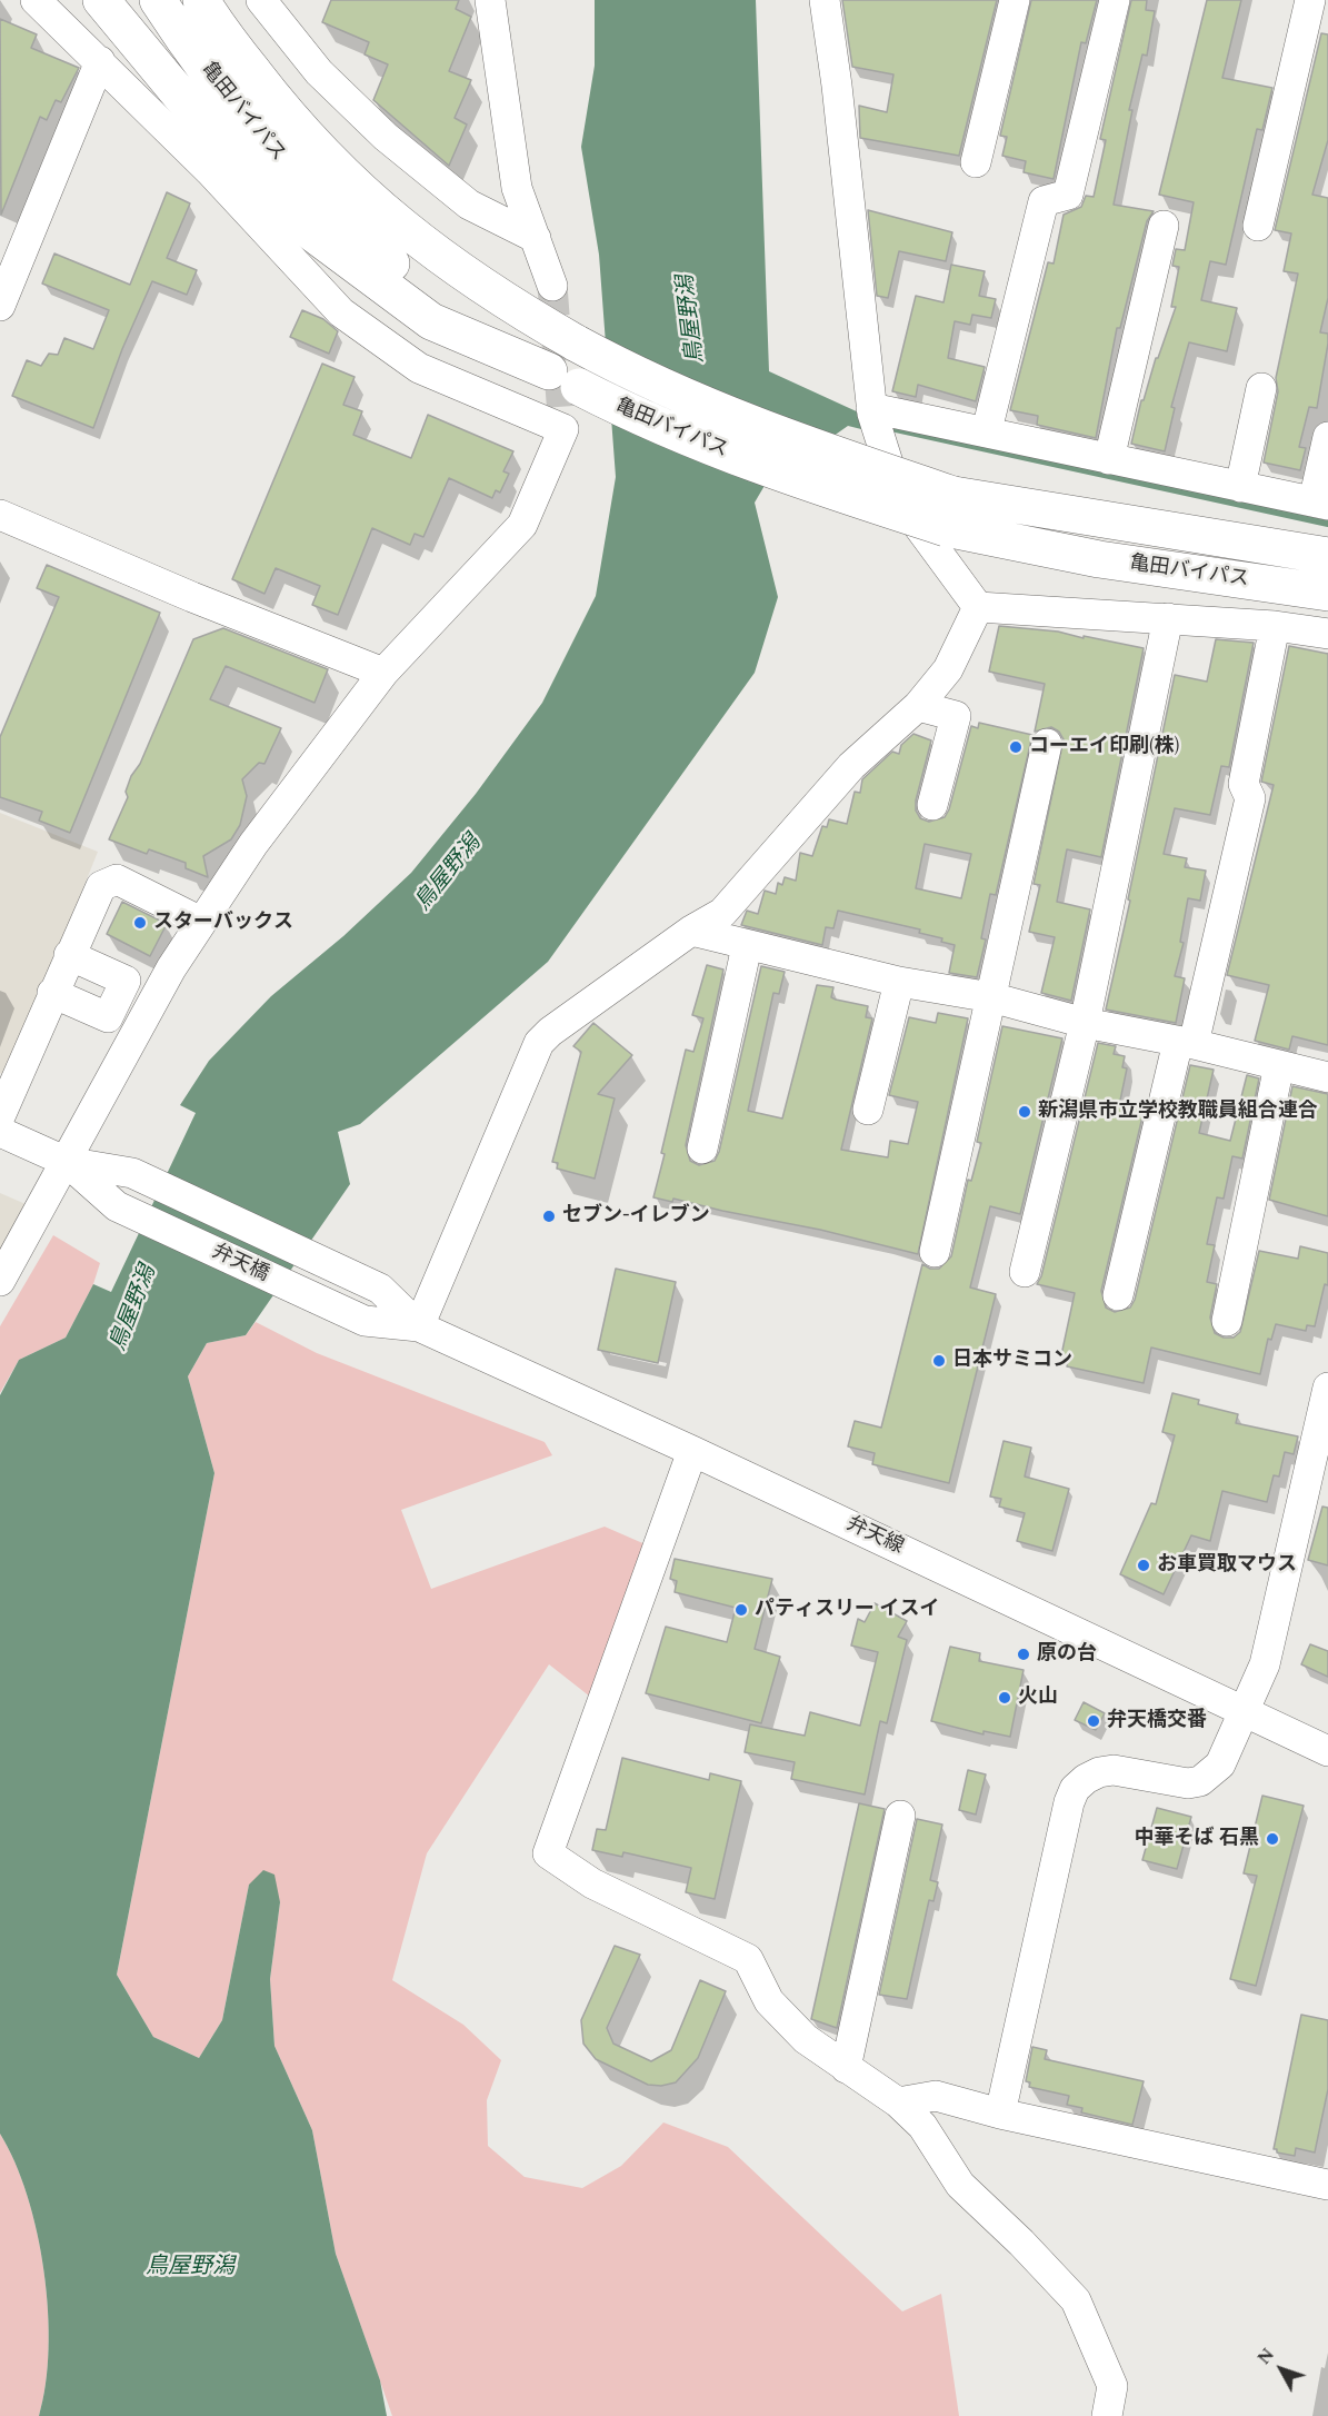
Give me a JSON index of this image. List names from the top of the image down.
{
  "streets": {
    "highway": ["亀田バイパス"],
    "street": ["弁天橋", "弁天線"]
  },
  "crossings": [
    ["弁天橋", "弁天線"]
  ],
  "water": ["鳥屋野潟"],
  "places": [
    "コーエイ印刷(株)",
    "スターバックス",
    "新潟県市立学校教職員組合連合",
    "セブン-イレブン",
    "日本サミコン",
    "お車買取マウス",
    "パティスリー イスイ",
    "原の台",
    "火山",
    "弁天橋交番",
    "中華そば 石黒"
  ],
  "north": "top left"
}
